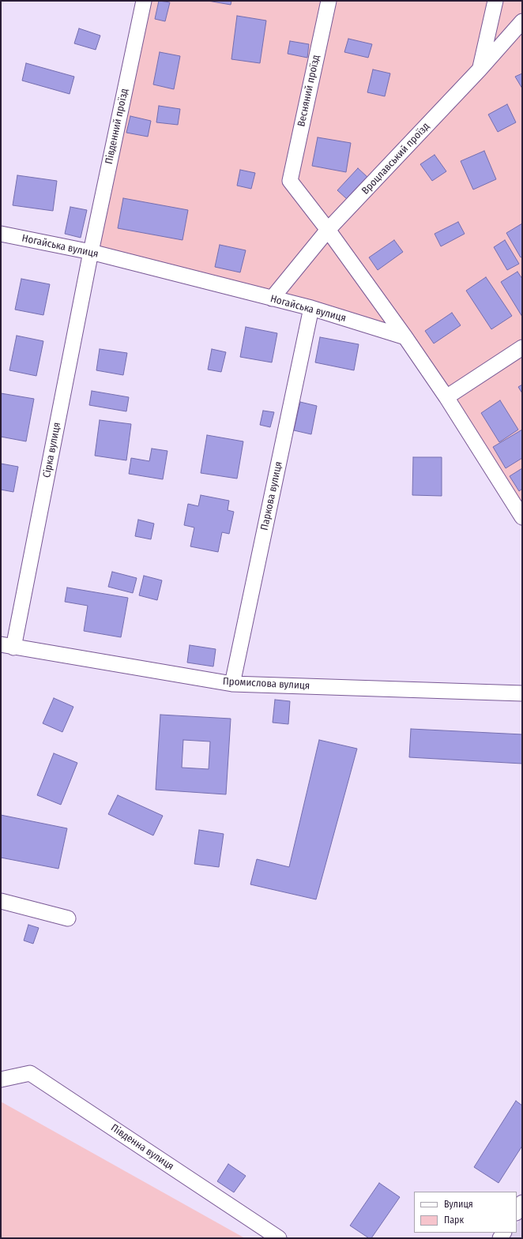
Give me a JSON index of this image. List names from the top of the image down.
{
  "streets": {
    "street": [
      "Весняний проїзд",
      "Південний проїзд",
      "Вроцлавський проїзд",
      "Ногайська вулиця",
      "Сірка вулиця",
      "Паркова вулиця",
      "Промислова вулиця",
      "Південна вулиця"
    ]
  },
  "crossings": [
    ["Весняний проїзд", "Вроцлавський проїзд"],
    ["Південний проїзд", "Ногайська вулиця"],
    ["Південний проїзд", "Сірка вулиця"],
    ["Вроцлавський проїзд", "Ногайська вулиця"],
    ["Ногайська вулиця", "Сірка вулиця"],
    ["Ногайська вулиця", "Паркова вулиця"],
    ["Сірка вулиця", "Промислова вулиця"],
    ["Паркова вулиця", "Промислова вулиця"]
  ],
  "legend": ["Вулиця", "Парк"]
}
